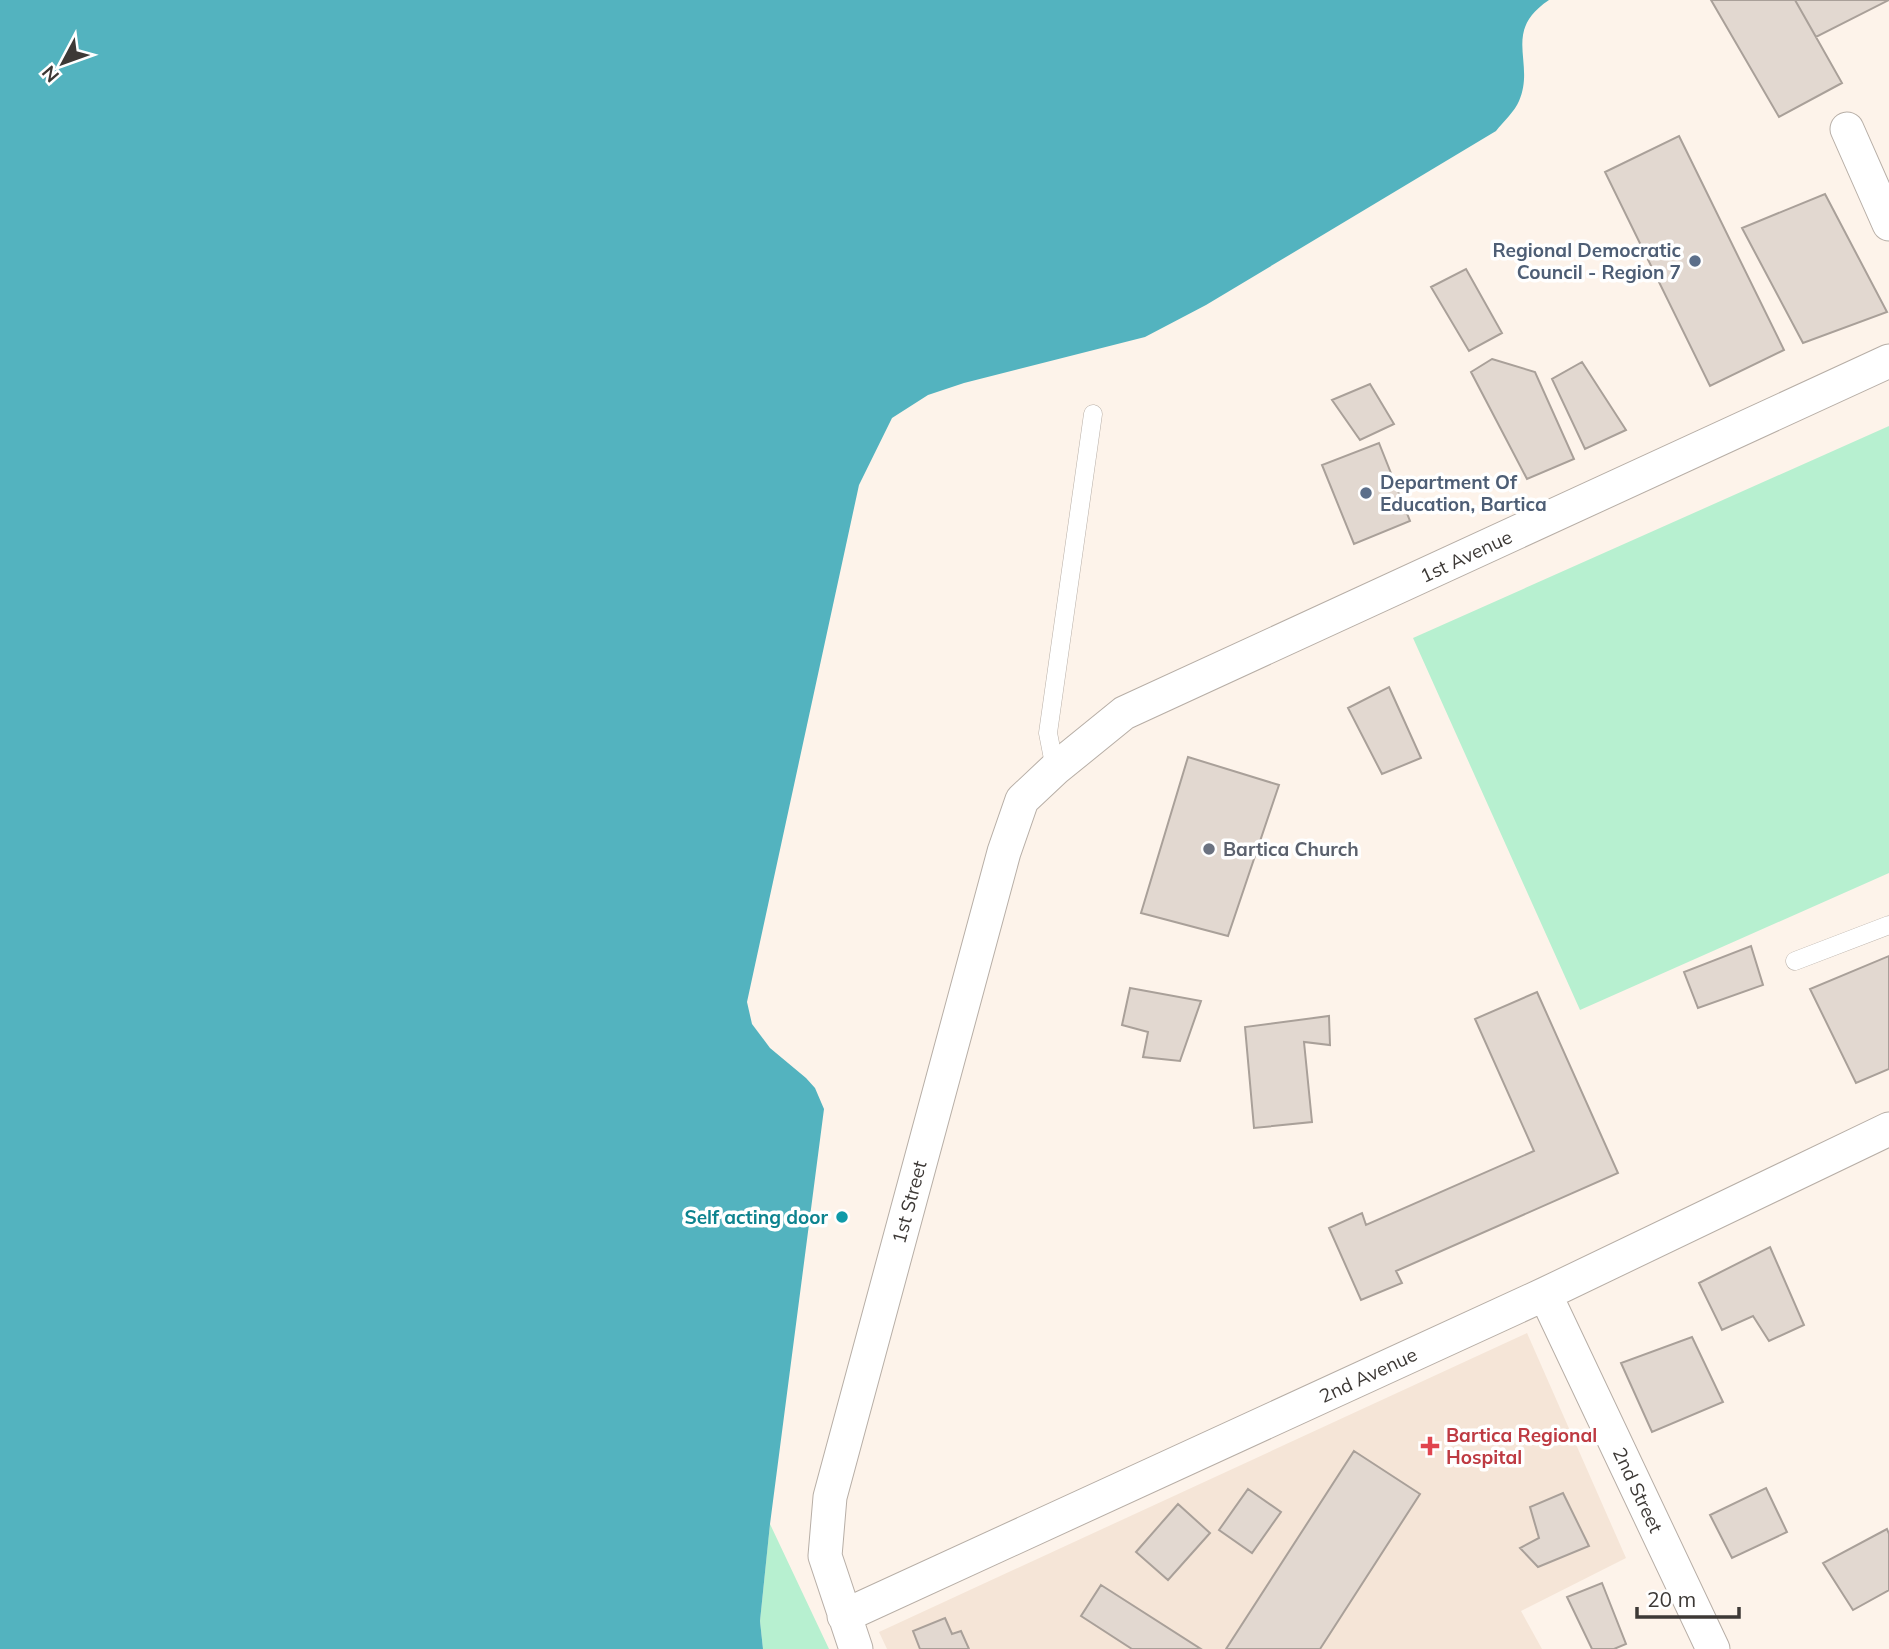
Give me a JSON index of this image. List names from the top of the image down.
{
  "streets": {
    "street": [
      "1st Avenue",
      "1st Street",
      "2nd Avenue",
      "2nd Street"
    ]
  },
  "crossings": [
    ["1st Avenue", "1st Street"],
    ["1st Street", "2nd Avenue"],
    ["2nd Avenue", "2nd Street"]
  ],
  "places": {
    "other": [
      "Regional Democratic Council - Region 7",
      "Department Of Education, Bartica",
      "Bartica Church",
      "Self acting door"
    ],
    "health": ["Bartica Regional Hospital"]
  },
  "scale_bar": "20 m",
  "north": "bottom left"
}
